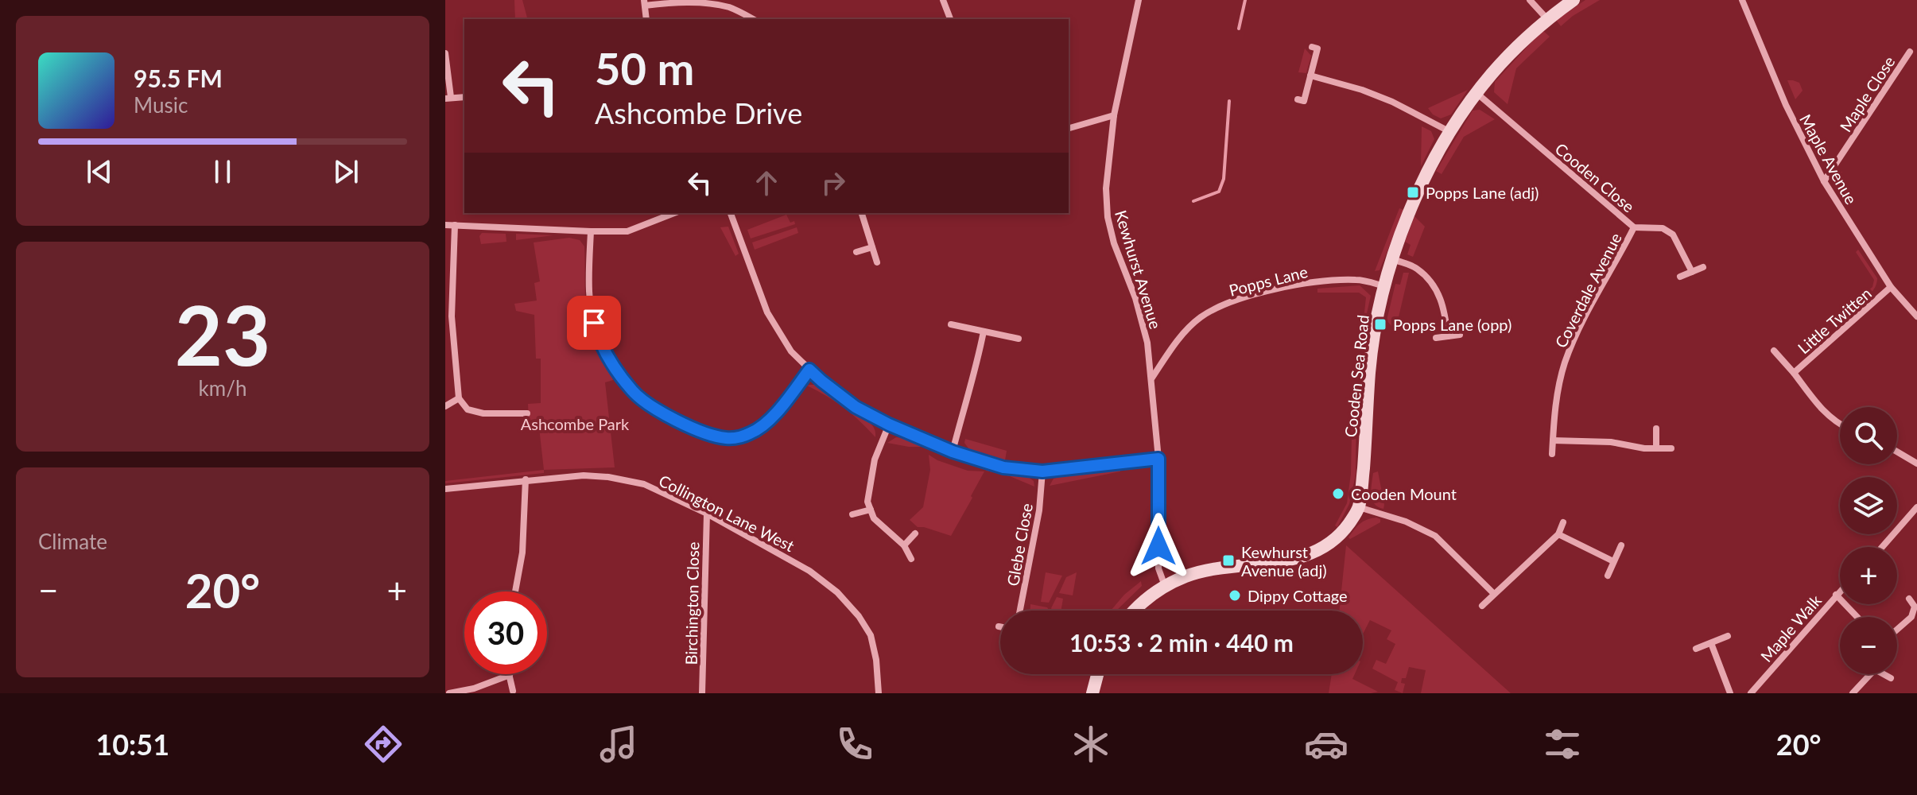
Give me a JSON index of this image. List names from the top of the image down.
{
  "streets": {
    "main road": ["Cooden Sea Road"],
    "street": [
      "Maple Close",
      "Maple Avenue",
      "Cooden Close",
      "Kewhurst Avenue",
      "Popps Lane",
      "Coverdale Avenue",
      "Little Twitten",
      "Collington Lane West",
      "Glebe Close",
      "Birchington Close",
      "Maple Walk"
    ]
  },
  "crossings": [
    ["Maple Close", "Maple Avenue"],
    ["Maple Avenue", "Little Twitten"],
    ["Cooden Close", "Coverdale Avenue"],
    ["Cooden Close", "Cooden Sea Road"],
    ["Kewhurst Avenue", "Popps Lane"],
    ["Kewhurst Avenue", "Cooden Sea Road"],
    ["Popps Lane", "Cooden Sea Road"],
    ["Collington Lane West", "Birchington Close"]
  ],
  "parks": ["Ashcombe Park"],
  "places": {
    "transit": ["Popps Lane (adj)", "Popps Lane (opp)", "Kewhurst Avenue (adj)"],
    "other": ["Cooden Mount", "Dippy Cottage"]
  },
  "page": {
    "turn": ["50 m", "Ashcombe Drive"],
    "song": ["95.5 FM", "Music"],
    "tile": [
      ["23", "km/h"],
      "Climate"
    ],
    "map_buttons": ["+", "−"],
    "heat": ["−", "20°", "+"],
    "limit": "30",
    "trip": "10:53 · 2 min · 440 m",
    "tabs": ["10:51", "20°"]
  }
}
